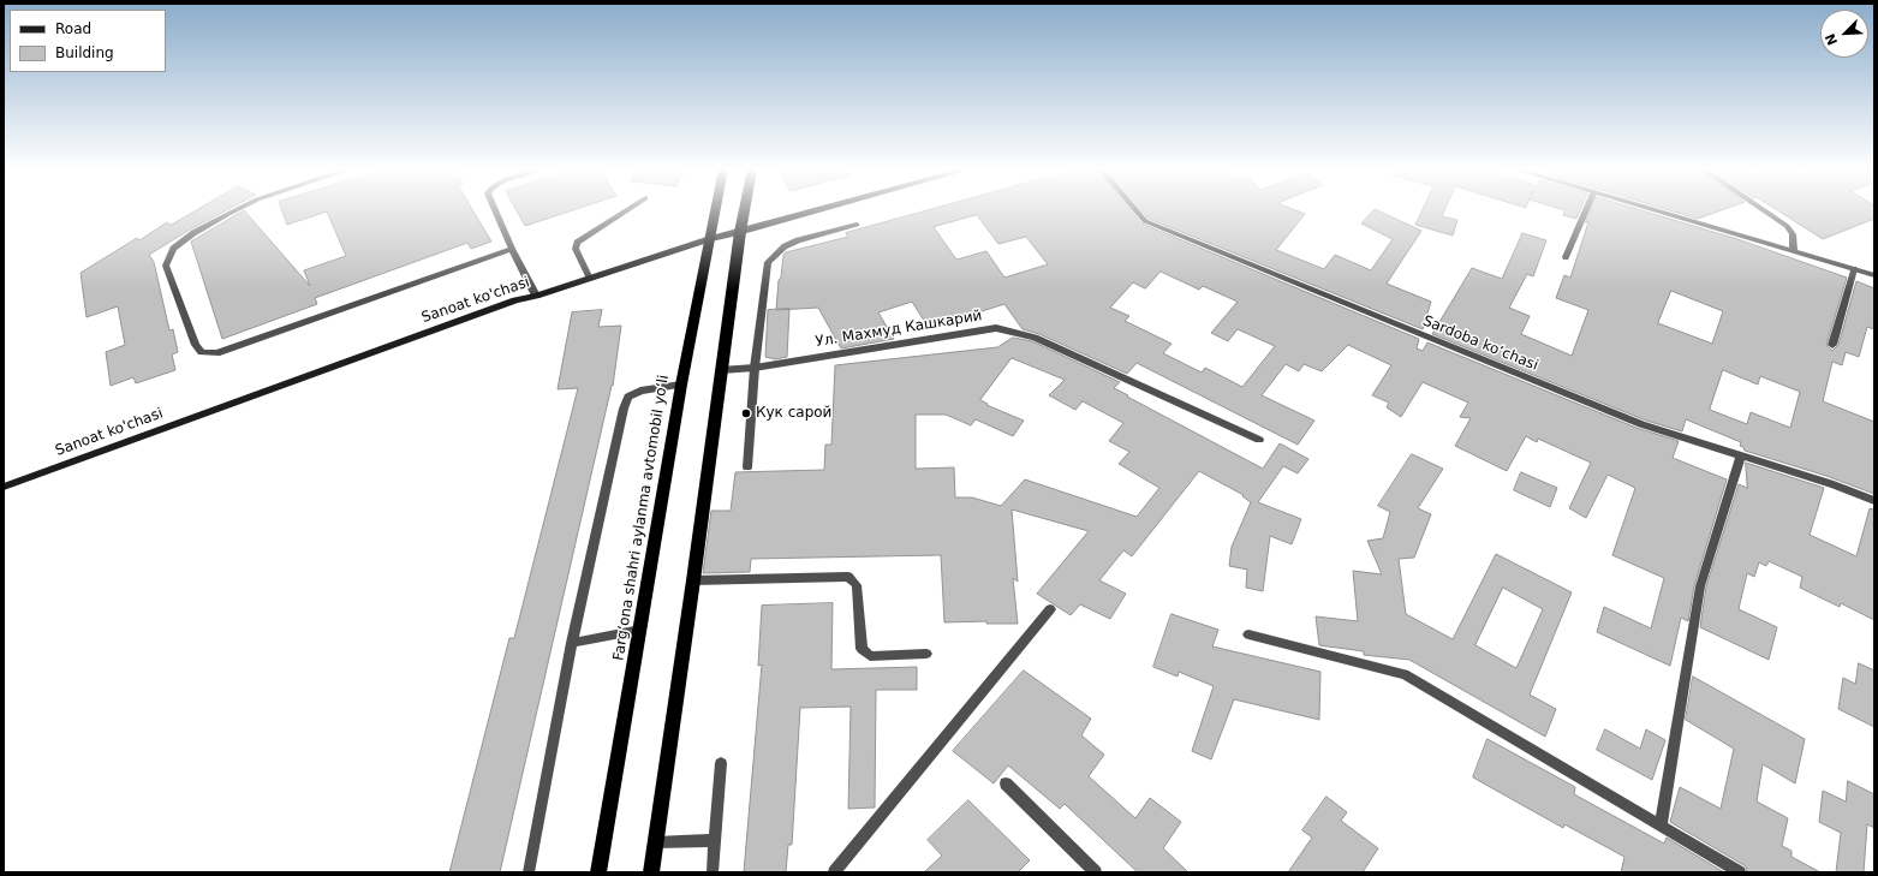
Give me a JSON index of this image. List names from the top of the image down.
{
  "streets": {
    "highway": ["Fargʻona shahri aylanma avtomobil yoʻli"],
    "main road": ["Sanoat ko'chasi"],
    "street": ["Ул. Махмуд Кашкарий", "Sardoba koʻchasi"]
  },
  "crossings": [
    ["Sanoat ko'chasi", "Fargʻona shahri aylanma avtomobil yoʻli"]
  ],
  "places": ["Кук сарой"],
  "legend": ["Road", "Building"],
  "north": "bottom left"
}
